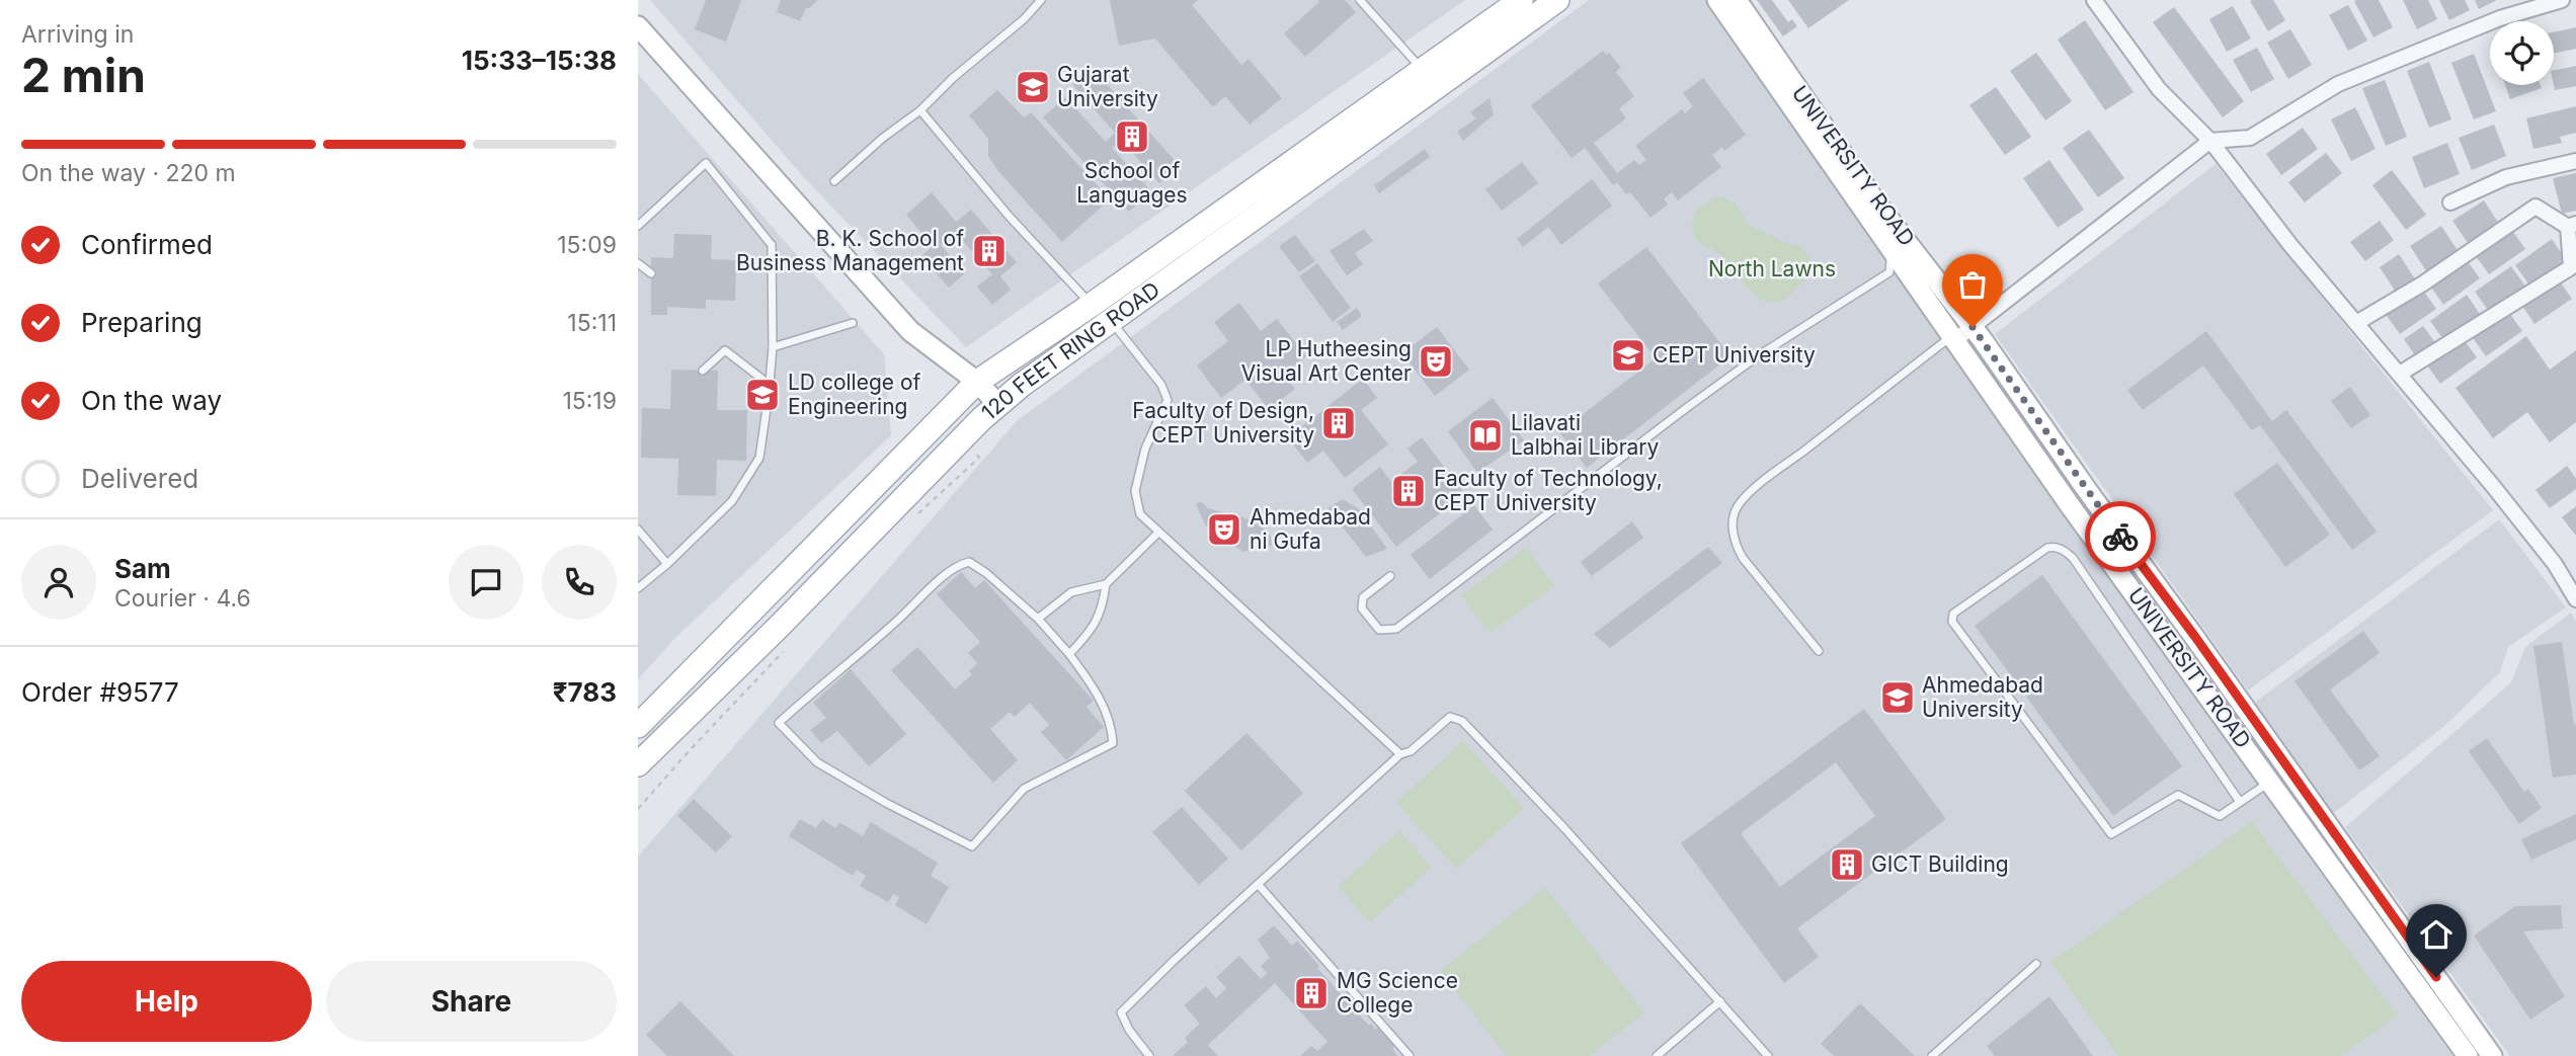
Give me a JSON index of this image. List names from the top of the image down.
{
  "streets": {
    "main road": ["120 FEET RING ROAD"],
    "street": ["UNIVERSITY ROAD"]
  },
  "parks": ["North Lawns"],
  "places": {
    "school or university": [
      "Gujarat University",
      "CEPT University",
      "LD college of Engineering",
      "Ahmedabad University"
    ],
    "building": [
      "School of Languages",
      "B. K. School of Business Management",
      "Faculty of Design, CEPT University",
      "Faculty of Technology, CEPT University",
      "GICT Building",
      "MG Science College"
    ],
    "theatre": ["LP Hutheesing Visual Art Center", "Ahmedabad ni Gufa"],
    "library": ["Lilavati Lalbhai Library"]
  },
  "page": {
    "heading": ["2 min", "Arriving in", "15:33–15:38"],
    "panel": [
      "Sam",
      "Courier · 4.6",
      "Order #9577",
      "₹783"
    ],
    "bar": "On the way · 220 m",
    "list": [
      ["Confirmed", "15:09"],
      ["Preparing", "15:11"],
      ["On the way", "15:19"],
      "Delivered"
    ],
    "buttons": ["Help", "Share"]
  }
}
